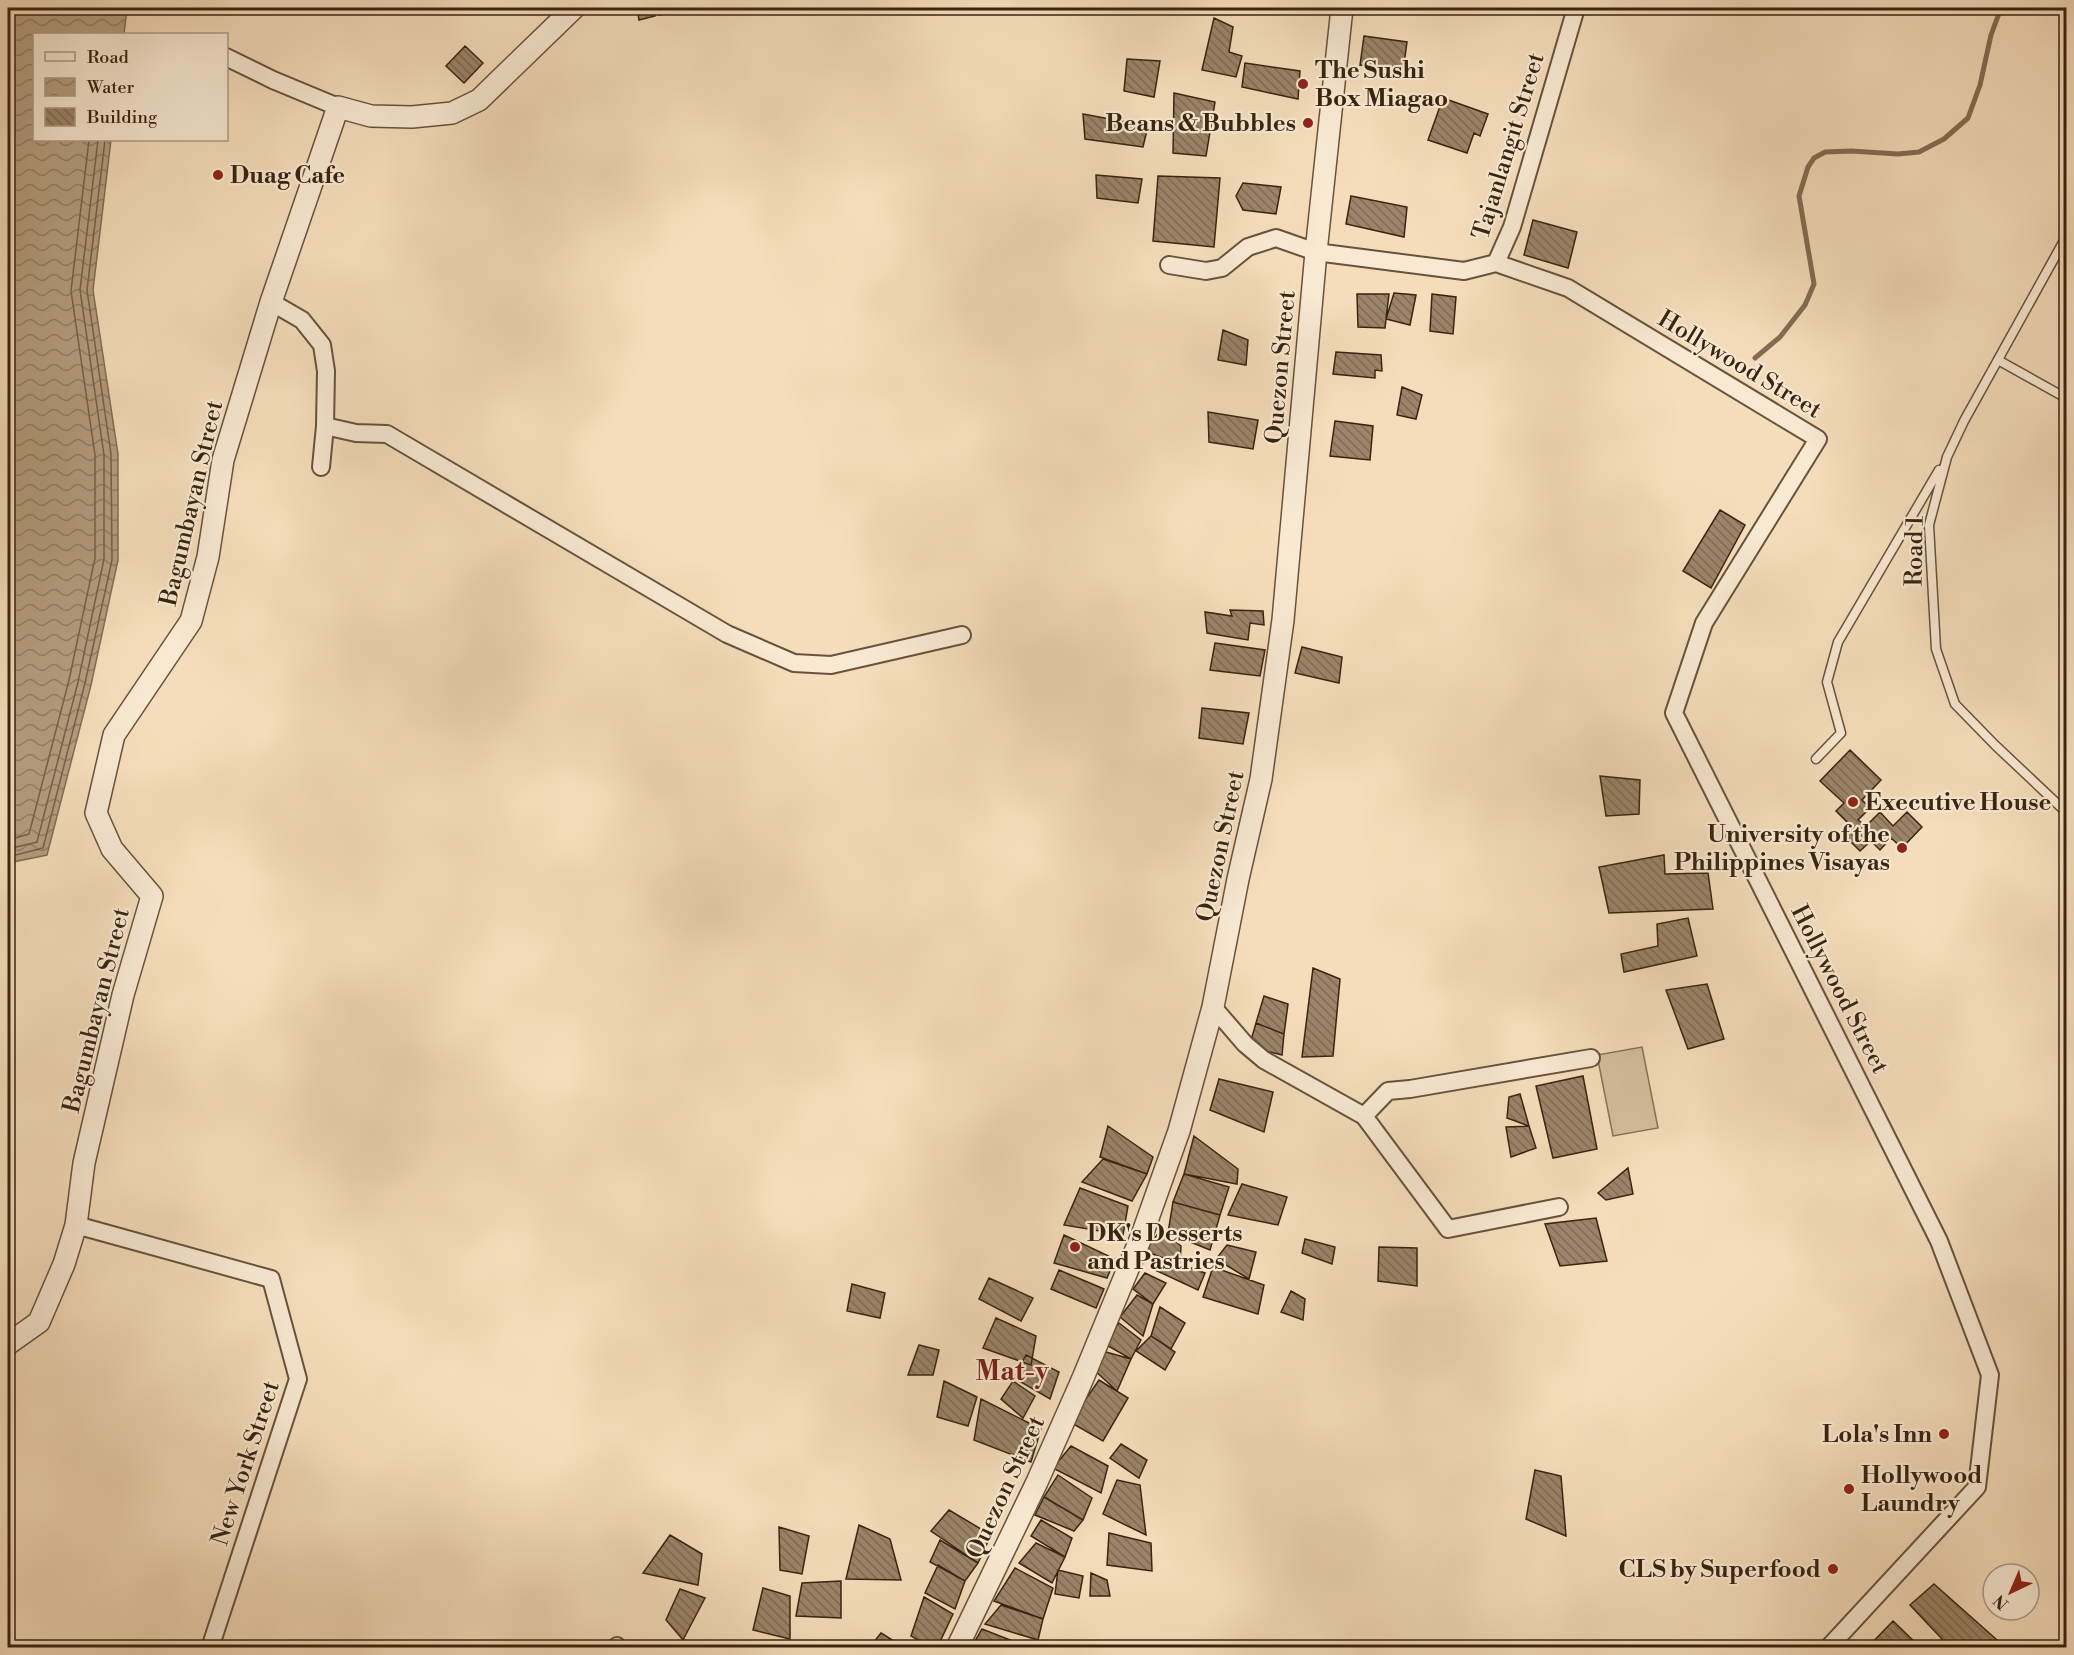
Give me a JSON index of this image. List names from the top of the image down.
{
  "streets": {
    "street": [
      "Tajanlangit Street",
      "Hollywood Street",
      "Quezon Street",
      "Bagumbayan Street",
      "New York Street"
    ],
    "lane": ["Road 1"]
  },
  "crossings": [
    ["Tajanlangit Street", "Hollywood Street"],
    ["Tajanlangit Street", "Quezon Street"],
    ["Bagumbayan Street", "New York Street"]
  ],
  "districts": ["Mat-y"],
  "places": [
    "The Sushi Box Miagao",
    "Beans & Bubbles",
    "Duag Cafe",
    "Executive House",
    "University of the Philippines Visayas",
    "DK's Desserts and Pastries",
    "Lola's Inn",
    "Hollywood Laundry",
    "CLS by Superfood"
  ],
  "legend": ["Road", "Water", "Building"],
  "north": "bottom left"
}
